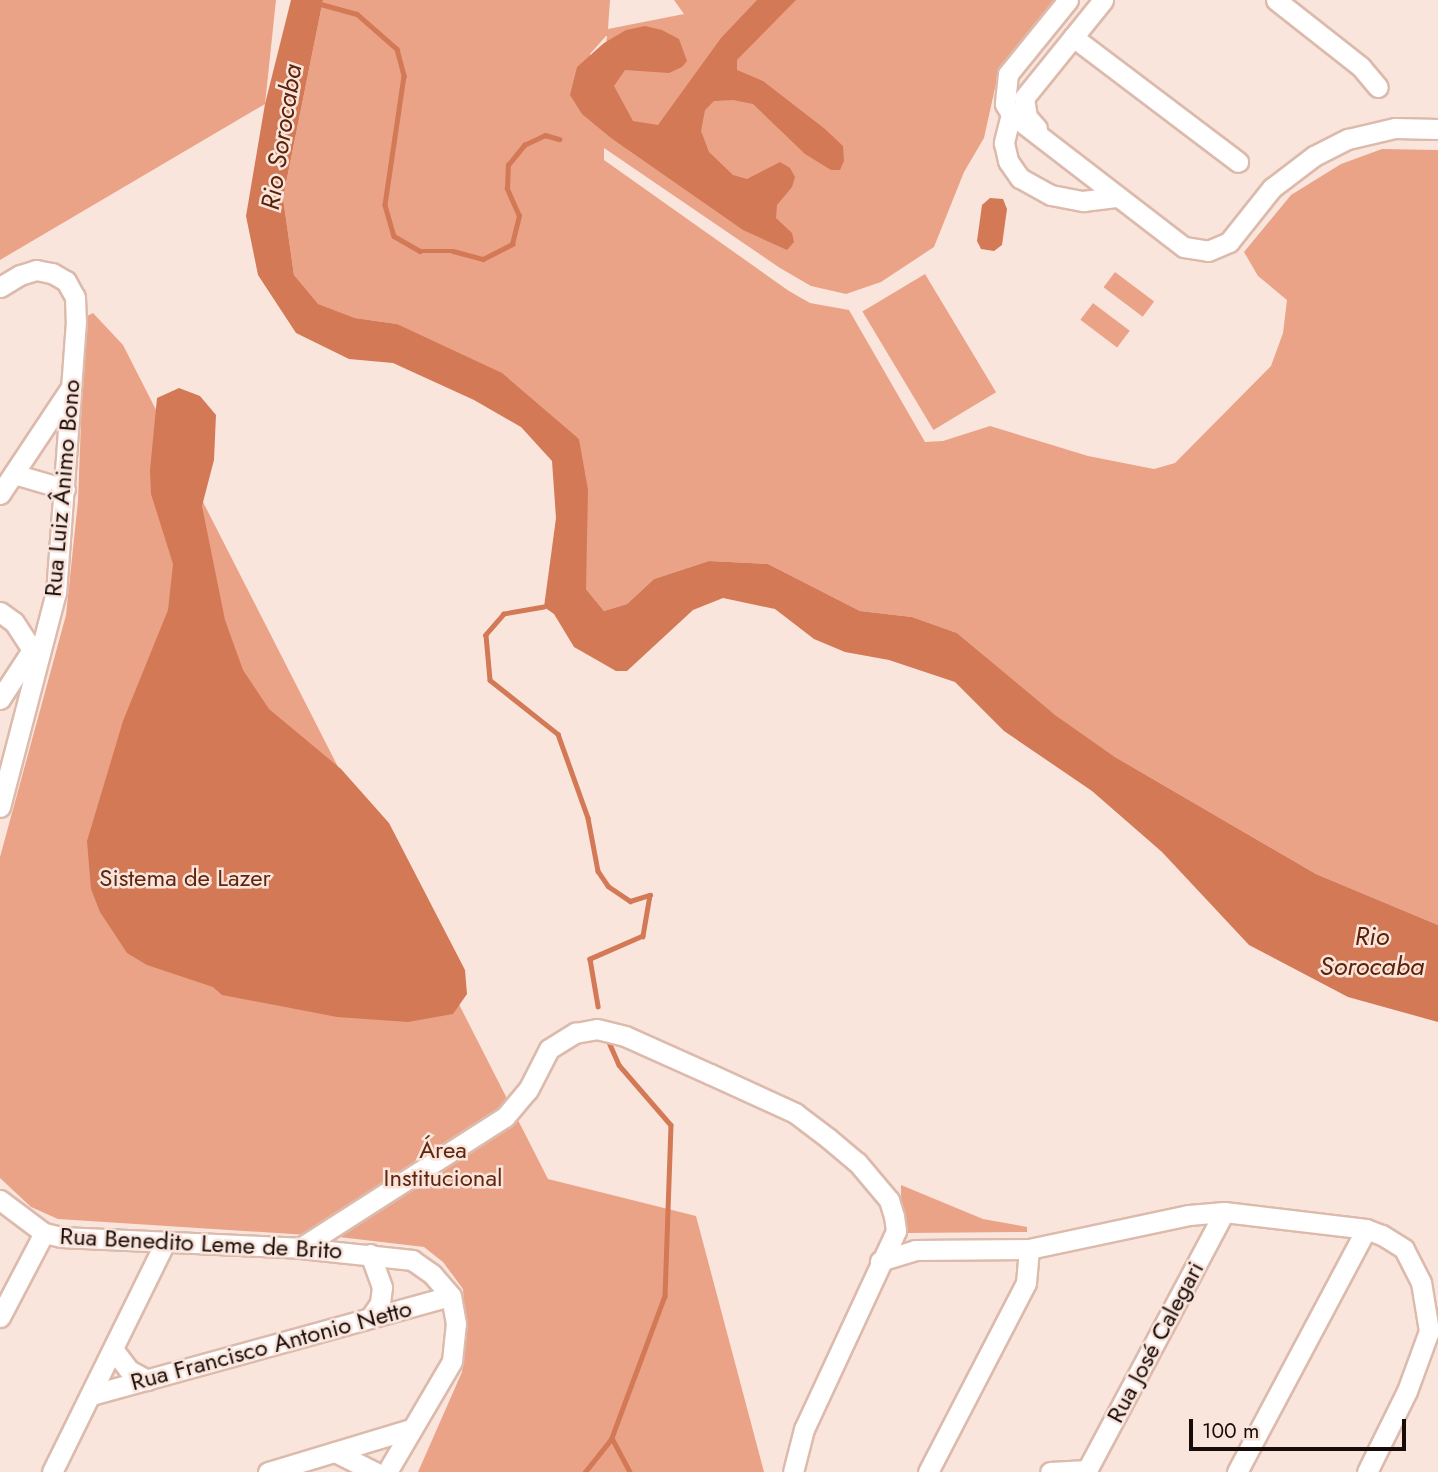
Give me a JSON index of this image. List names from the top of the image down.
{
  "streets": {
    "street": [
      "Rua Luiz Ânimo Bono",
      "Rua Benedito Leme de Brito",
      "Rua José Calegari",
      "Rua Francisco Antonio Netto"
    ]
  },
  "crossings": [
    ["Rua Benedito Leme de Brito", "Rua Francisco Antonio Netto"]
  ],
  "water": ["Rio Sorocaba"],
  "parks": ["Sistema de Lazer", "Área Institucional"],
  "scale_bar": "100 m"
}
